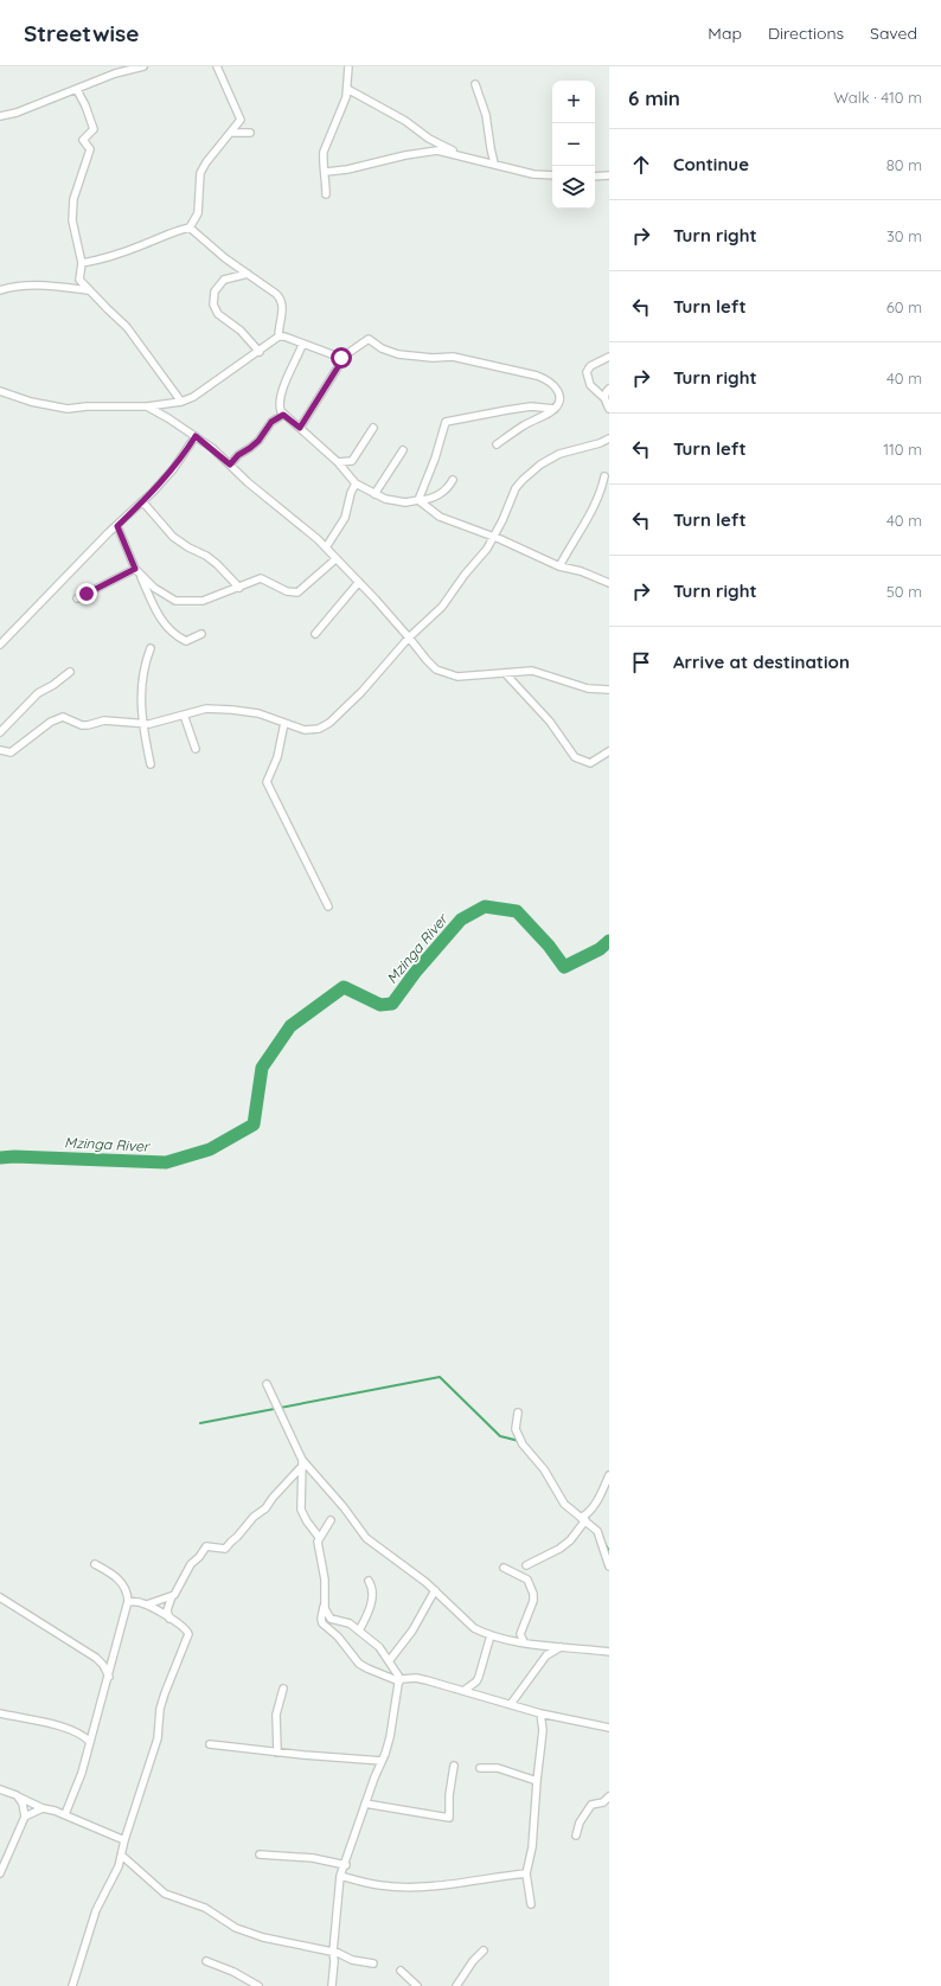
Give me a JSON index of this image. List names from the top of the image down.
{
  "water": ["Mzinga River"],
  "page": {
    "header": "Streetwise",
    "nav": ["Map", "Directions", "Saved"],
    "heading": ["6 min", "Walk · 410 m"],
    "map_buttons": ["+", "−"],
    "list": [
      ["Continue", "80 m"],
      ["Turn right", "30 m"],
      ["Turn left", "60 m"],
      ["Turn right", "40 m"],
      ["Turn left", "110 m"],
      ["Turn left", "40 m"],
      ["Turn right", "50 m"],
      "Arrive at destination"
    ]
  }
}
